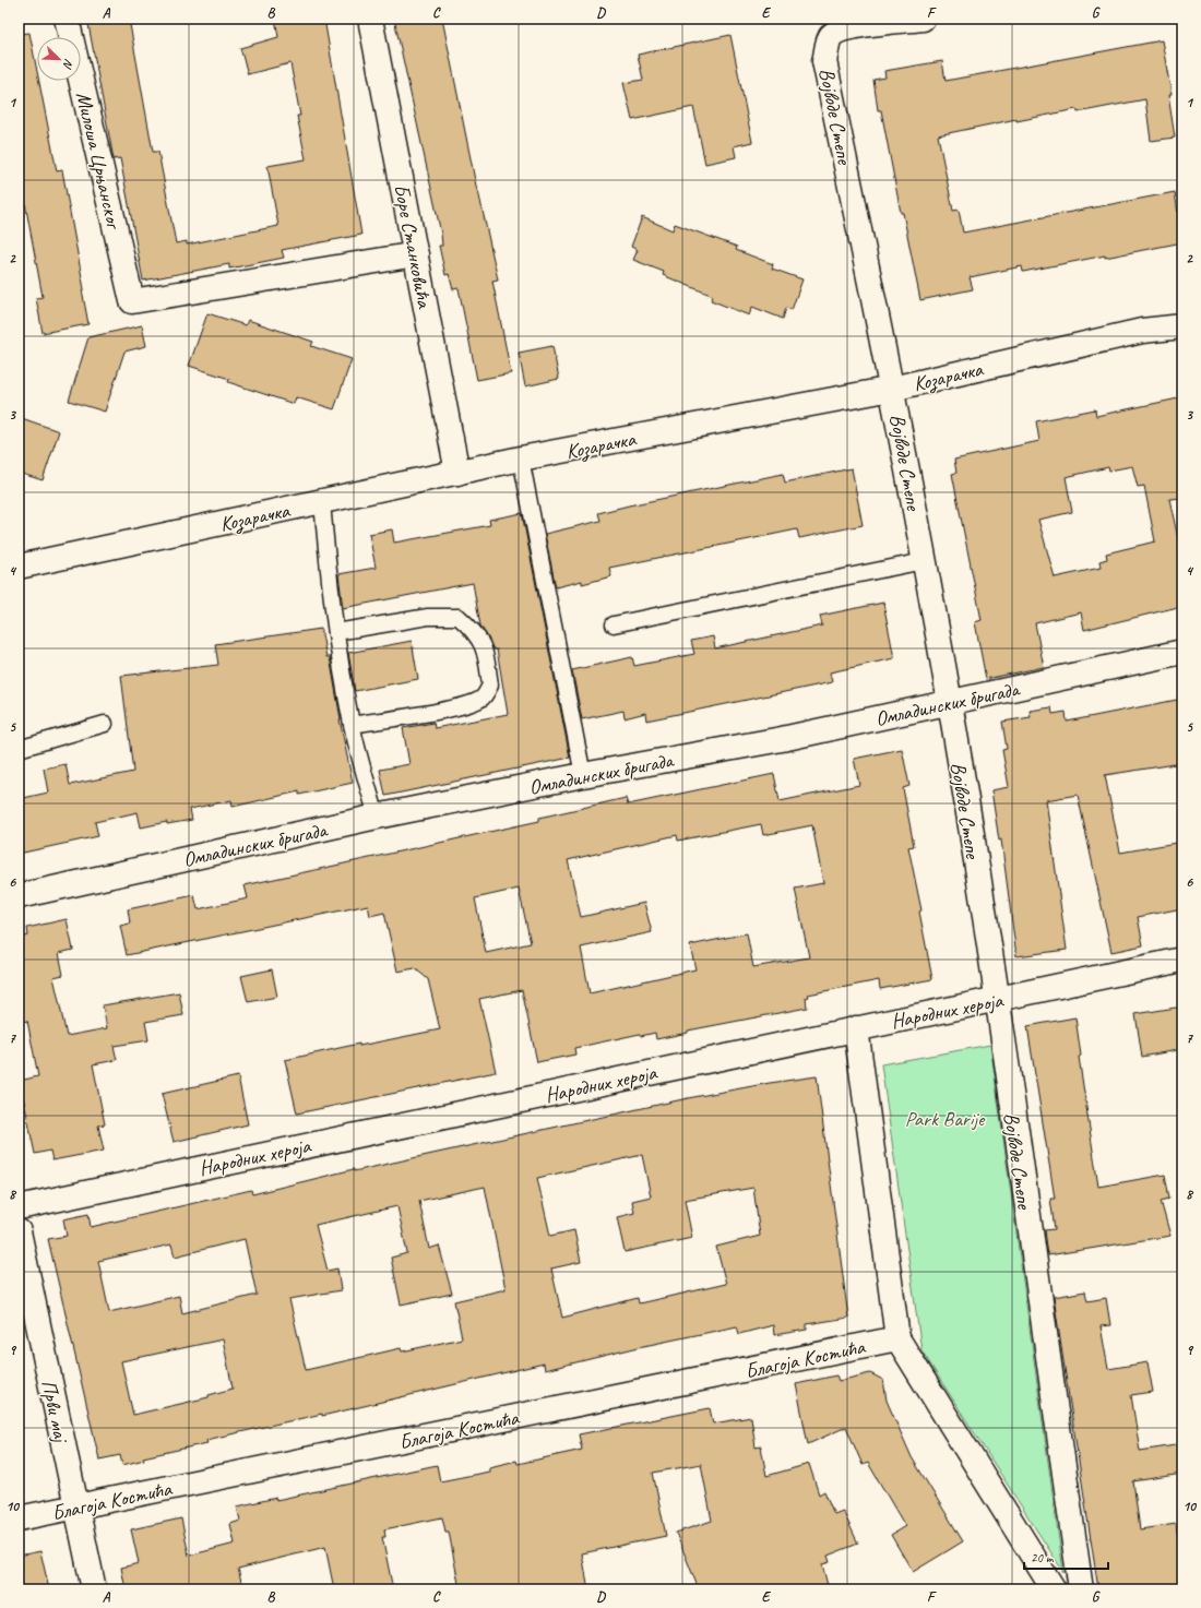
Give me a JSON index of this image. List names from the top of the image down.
{
  "streets": {
    "street": [
      "Војводе Степе",
      "Милоша Црњанског",
      "Боре Станковића",
      "Козарачка",
      "Омладинских бригада",
      "Народних хероја",
      "Благоја Костића",
      "Први мај"
    ]
  },
  "crossings": [
    ["Војводе Степе", "Козарачка"],
    ["Војводе Степе", "Омладинских бригада"],
    ["Војводе Степе", "Народних хероја"],
    ["Милоша Црњанског", "Боре Станковића"],
    ["Боре Станковића", "Козарачка"],
    ["Благоја Костића", "Први мај"]
  ],
  "parks": ["Park Barije"],
  "scale_bar": "20 m",
  "north": "bottom right",
  "grid": {
    "columns": [
      "A",
      "B",
      "C",
      "D",
      "E",
      "F",
      "G"
    ],
    "rows": [
      "1",
      "2",
      "3",
      "4",
      "5",
      "6",
      "7",
      "8",
      "9",
      "10"
    ]
  }
}
